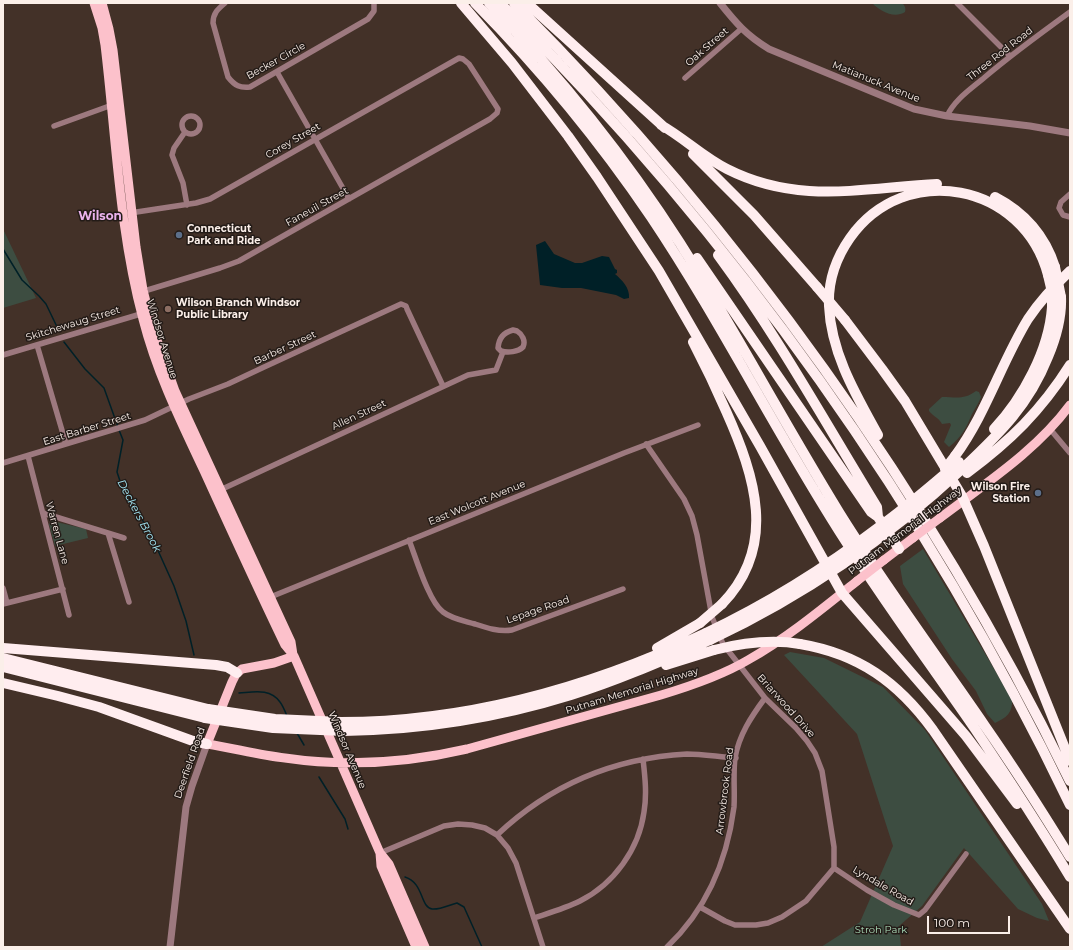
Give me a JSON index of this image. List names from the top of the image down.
{
  "streets": {
    "main road": ["Windsor Avenue", "Putnam Memorial Highway", "Deerfield Road"],
    "street": [
      "Oak Street",
      "Three Rod Road",
      "Becker Circle",
      "Matianuck Avenue",
      "Corey Street",
      "Faneuil Street",
      "Skitchewaug Street",
      "Barber Street",
      "Allen Street",
      "East Barber Street",
      "East Wolcott Avenue",
      "Warren Lane",
      "Lepage Road",
      "Briarwood Drive",
      "Arrowbrook Road",
      "Lyndale Road"
    ]
  },
  "crossings": [
    ["Oak Street", "Matianuck Avenue"],
    ["Three Rod Road", "Matianuck Avenue"],
    ["Corey Street", "Faneuil Street"],
    ["Corey Street", "Windsor Avenue"],
    ["Faneuil Street", "Windsor Avenue"],
    ["Skitchewaug Street", "Windsor Avenue"],
    ["Windsor Avenue", "Barber Street"],
    ["Windsor Avenue", "Allen Street"],
    ["Windsor Avenue", "East Barber Street"],
    ["Windsor Avenue", "East Wolcott Avenue"],
    ["Windsor Avenue", "Putnam Memorial Highway"],
    ["Barber Street", "Allen Street"],
    ["Barber Street", "East Barber Street"],
    ["East Barber Street", "Warren Lane"],
    ["East Wolcott Avenue", "Lepage Road"],
    ["East Wolcott Avenue", "Briarwood Drive"],
    ["Putnam Memorial Highway", "Briarwood Drive"],
    ["Putnam Memorial Highway", "Deerfield Road"],
    ["Briarwood Drive", "Arrowbrook Road"],
    ["Briarwood Drive", "Lyndale Road"]
  ],
  "districts": ["Wilson"],
  "water": ["Deckers Brook"],
  "parks": ["Stroh Park"],
  "places": ["Connecticut Park and Ride", "Wilson Branch Windsor Public Library", "Wilson Fire Station"],
  "scale_bar": "100 m"
}
